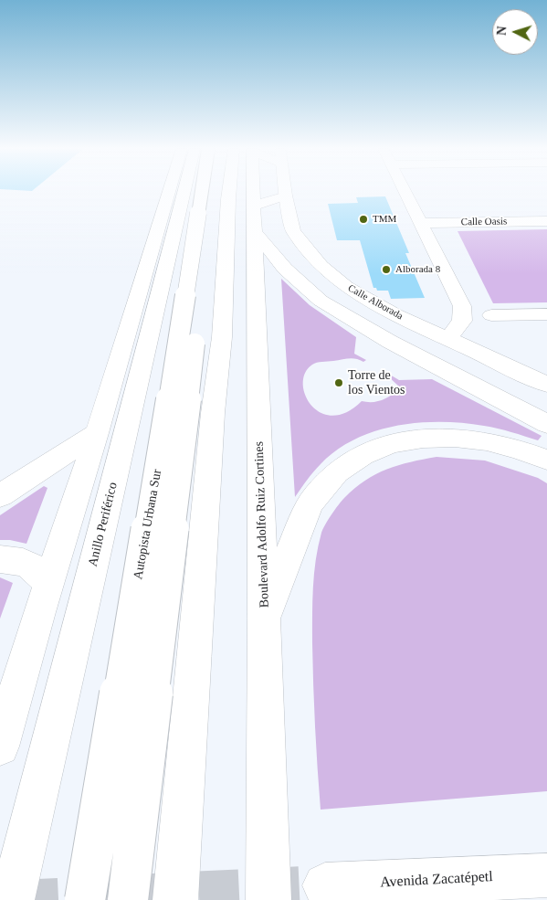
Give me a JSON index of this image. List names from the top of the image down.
{
  "streets": {
    "main road": [
      "Calle Oasis",
      "Calle Alborada",
      "Anillo Periférico",
      "Autopista Urbana Sur",
      "Boulevard Adolfo Ruiz Cortines",
      "Avenida Zacatépetl"
    ]
  },
  "places": ["TMM", "Alborada 8", "Torre de los Vientos"],
  "north": "left"
}
